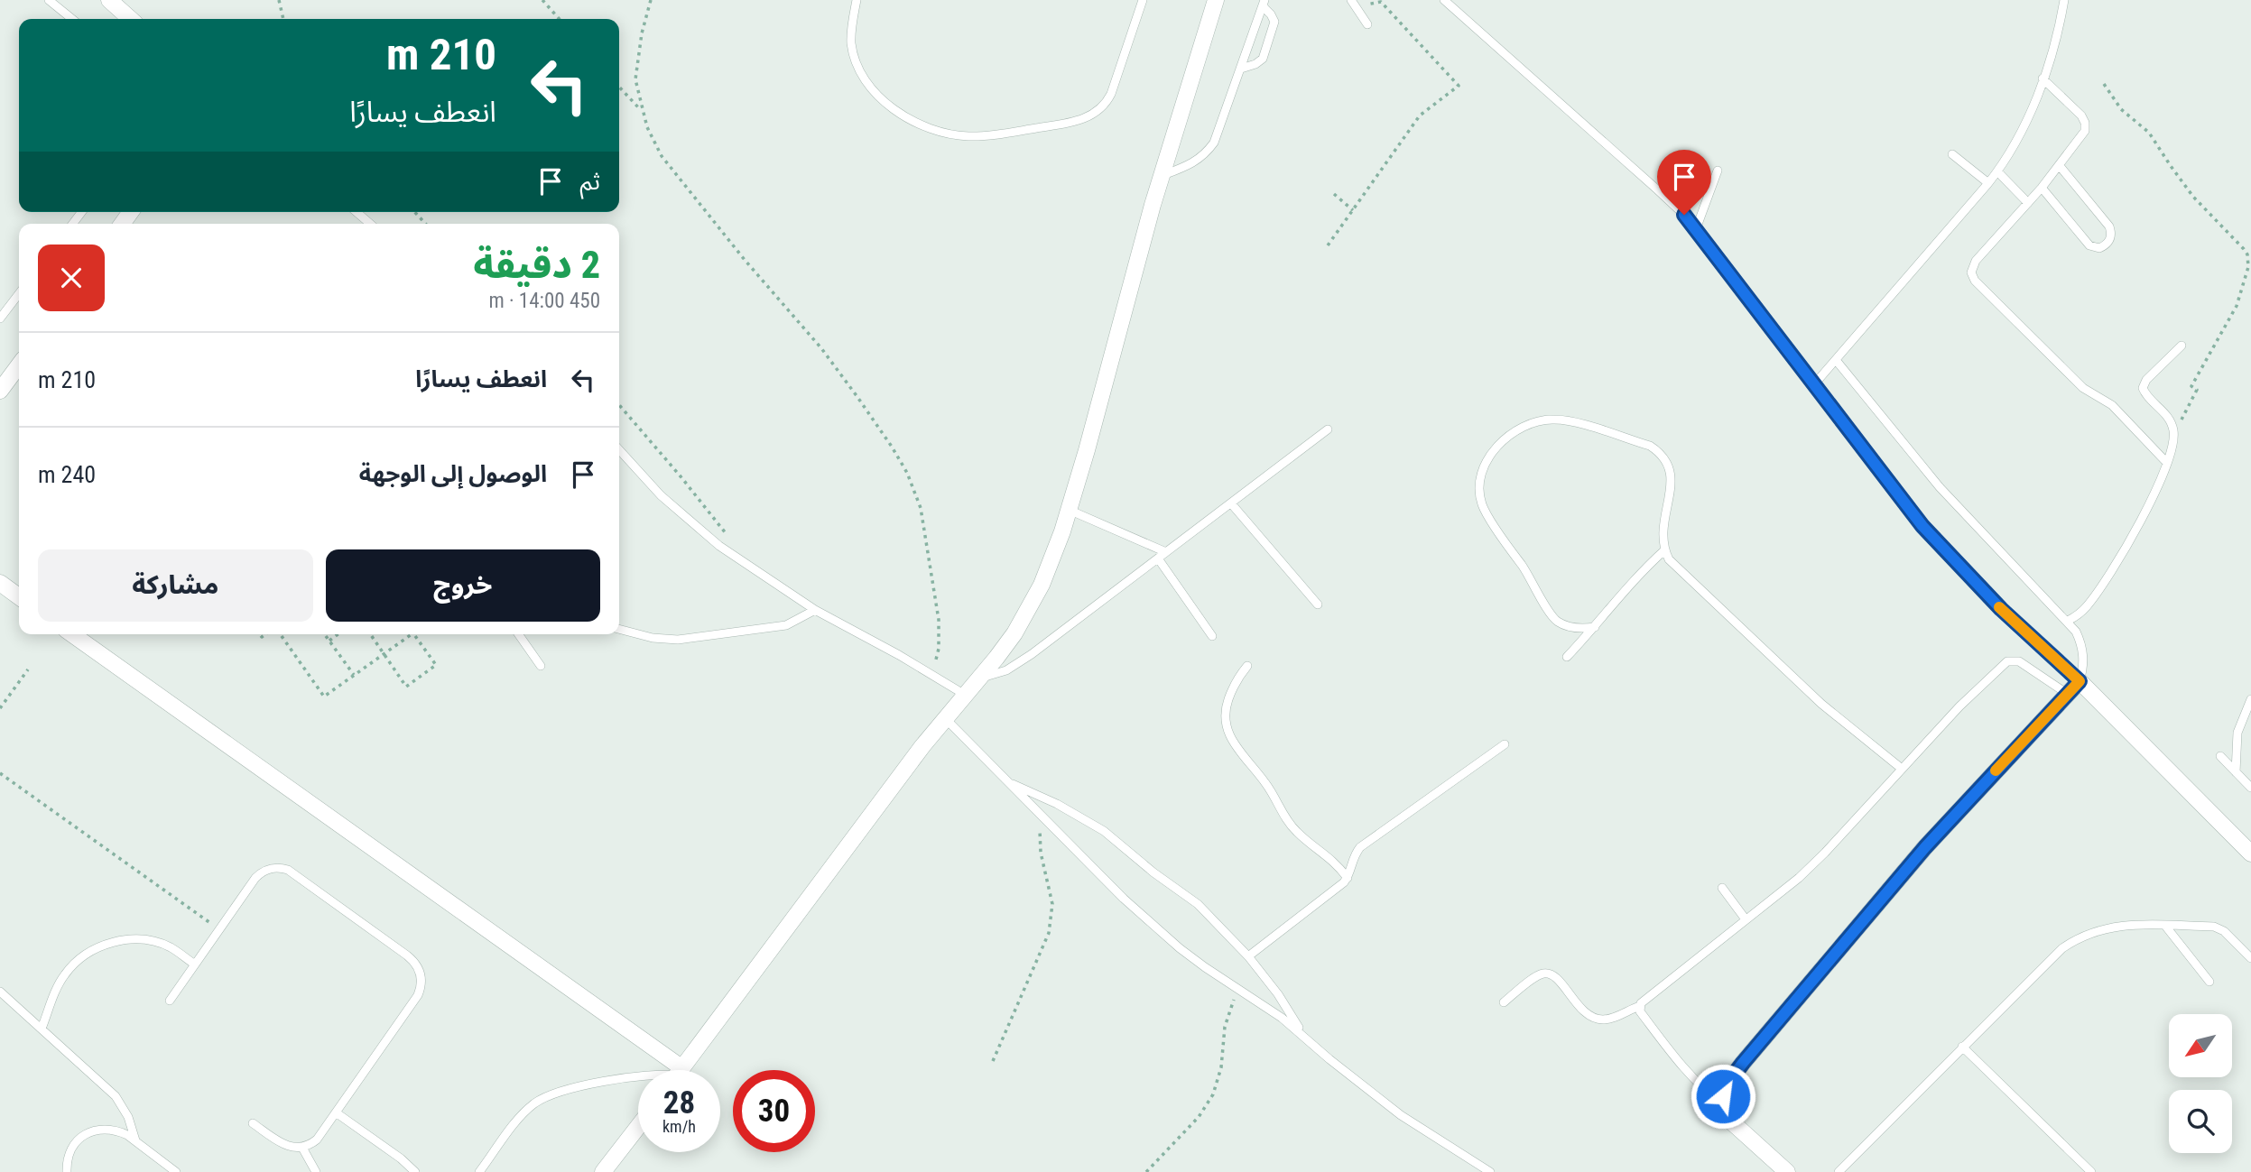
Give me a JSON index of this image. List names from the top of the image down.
{
  "north": "bottom left",
  "page": {
    "turn": ["210 m", "انعطف يسارًا"],
    "then": "ثم",
    "heading": ["2 دقيقة", "450 m · 14:00"],
    "list": [
      {
        "name": "انعطف يسارًا",
        "value": "210 m"
      },
      {
        "name": "الوصول إلى الوجهة",
        "value": "240 m"
      }
    ],
    "buttons": ["خروج", "مشاركة"],
    "speed": "28 km/h",
    "limit": "30"
  }
}
